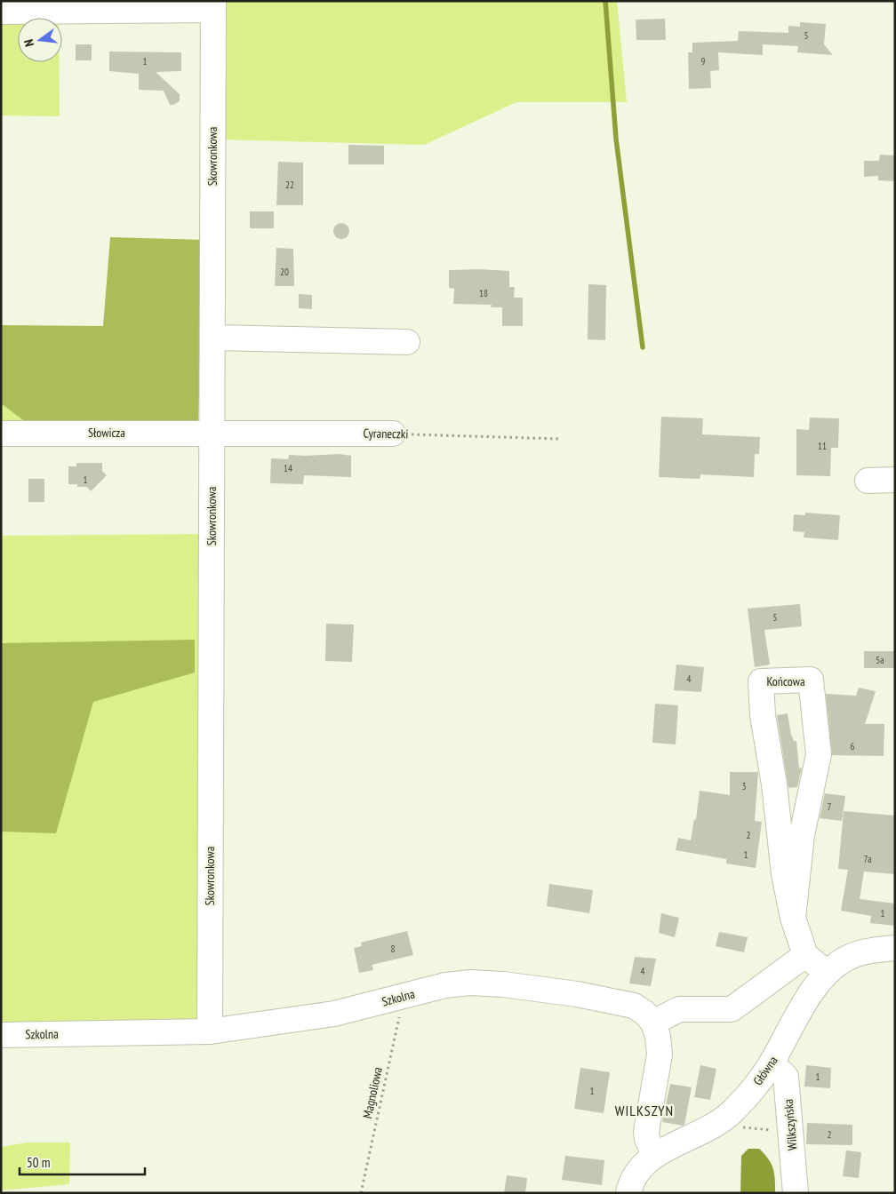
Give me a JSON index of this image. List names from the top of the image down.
{
  "streets": {
    "street": [
      "Skowronkowa",
      "Słowicza",
      "Cyraneczki",
      "Końcowa",
      "Szkolna",
      "Główna",
      "Wilkszyńska"
    ],
    "path": ["Magnoliowa"]
  },
  "crossings": [
    ["Skowronkowa", "Słowicza"],
    ["Skowronkowa", "Cyraneczki"],
    ["Skowronkowa", "Szkolna"],
    ["Słowicza", "Cyraneczki"],
    ["Szkolna", "Magnoliowa"],
    ["Główna", "Wilkszyńska"]
  ],
  "districts": ["WILKSZYN"],
  "house_numbers": [
    "5",
    "1",
    "9",
    "22",
    "20",
    "18",
    "11",
    "14",
    "1",
    "5",
    "5a",
    "4",
    "6",
    "3",
    "7",
    "2",
    "1",
    "7a",
    "1",
    "8",
    "4",
    "1",
    "1",
    "2"
  ],
  "scale_bar": "50 m",
  "north": "left"
}
